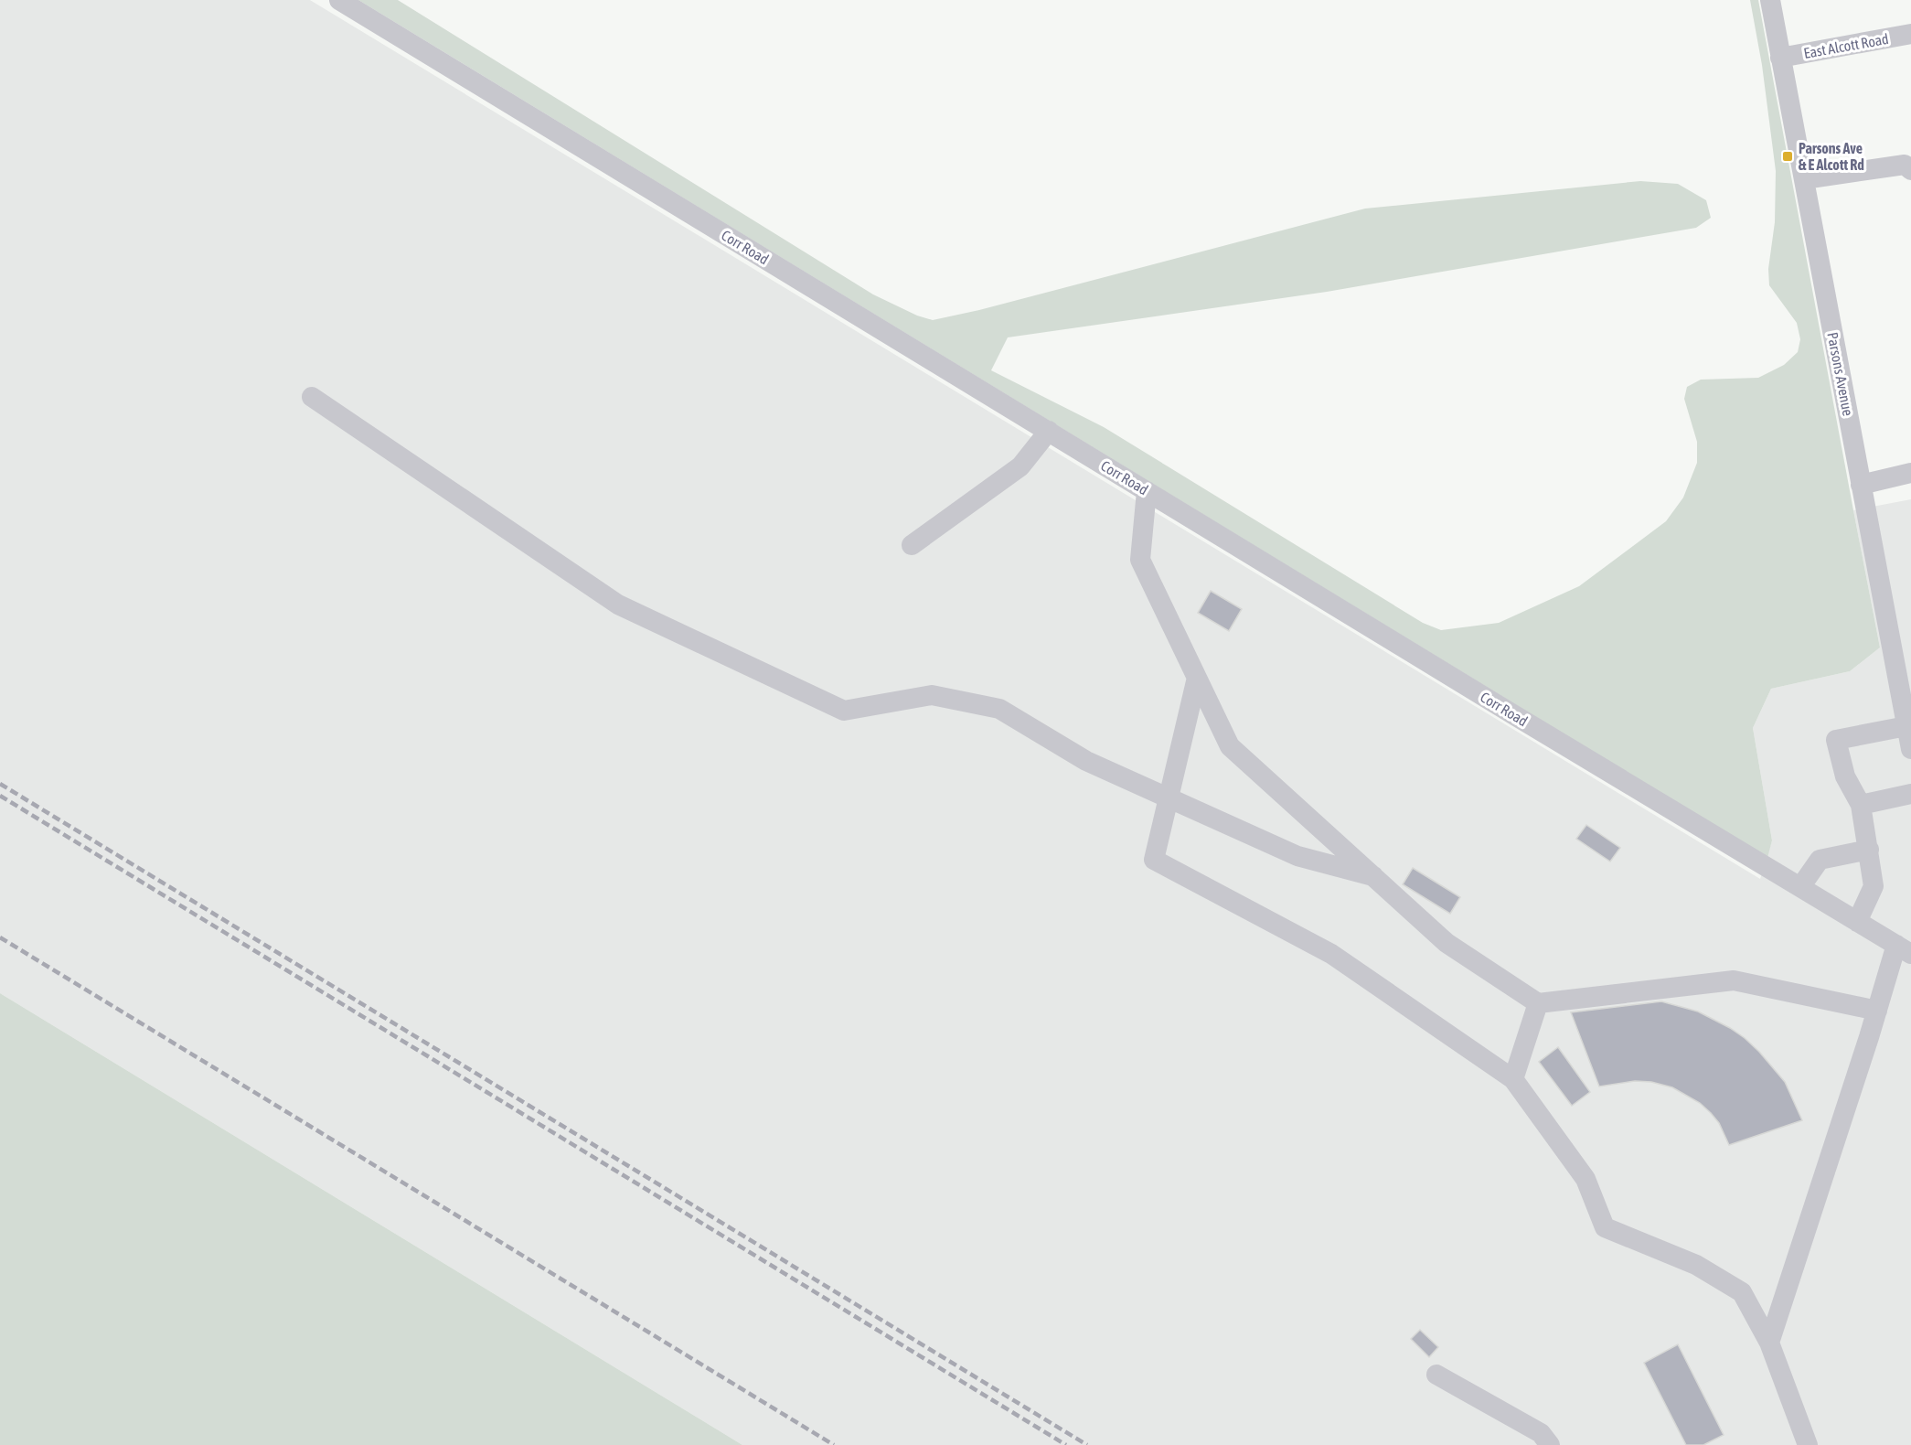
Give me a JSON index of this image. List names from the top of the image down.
{
  "streets": {
    "street": ["East Alcott Road", "Corr Road", "Parsons Avenue"]
  },
  "crossings": [
    ["East Alcott Road", "Parsons Avenue"]
  ],
  "places": {
    "transit": ["Parsons Ave & E Alcott Rd"]
  }
}
